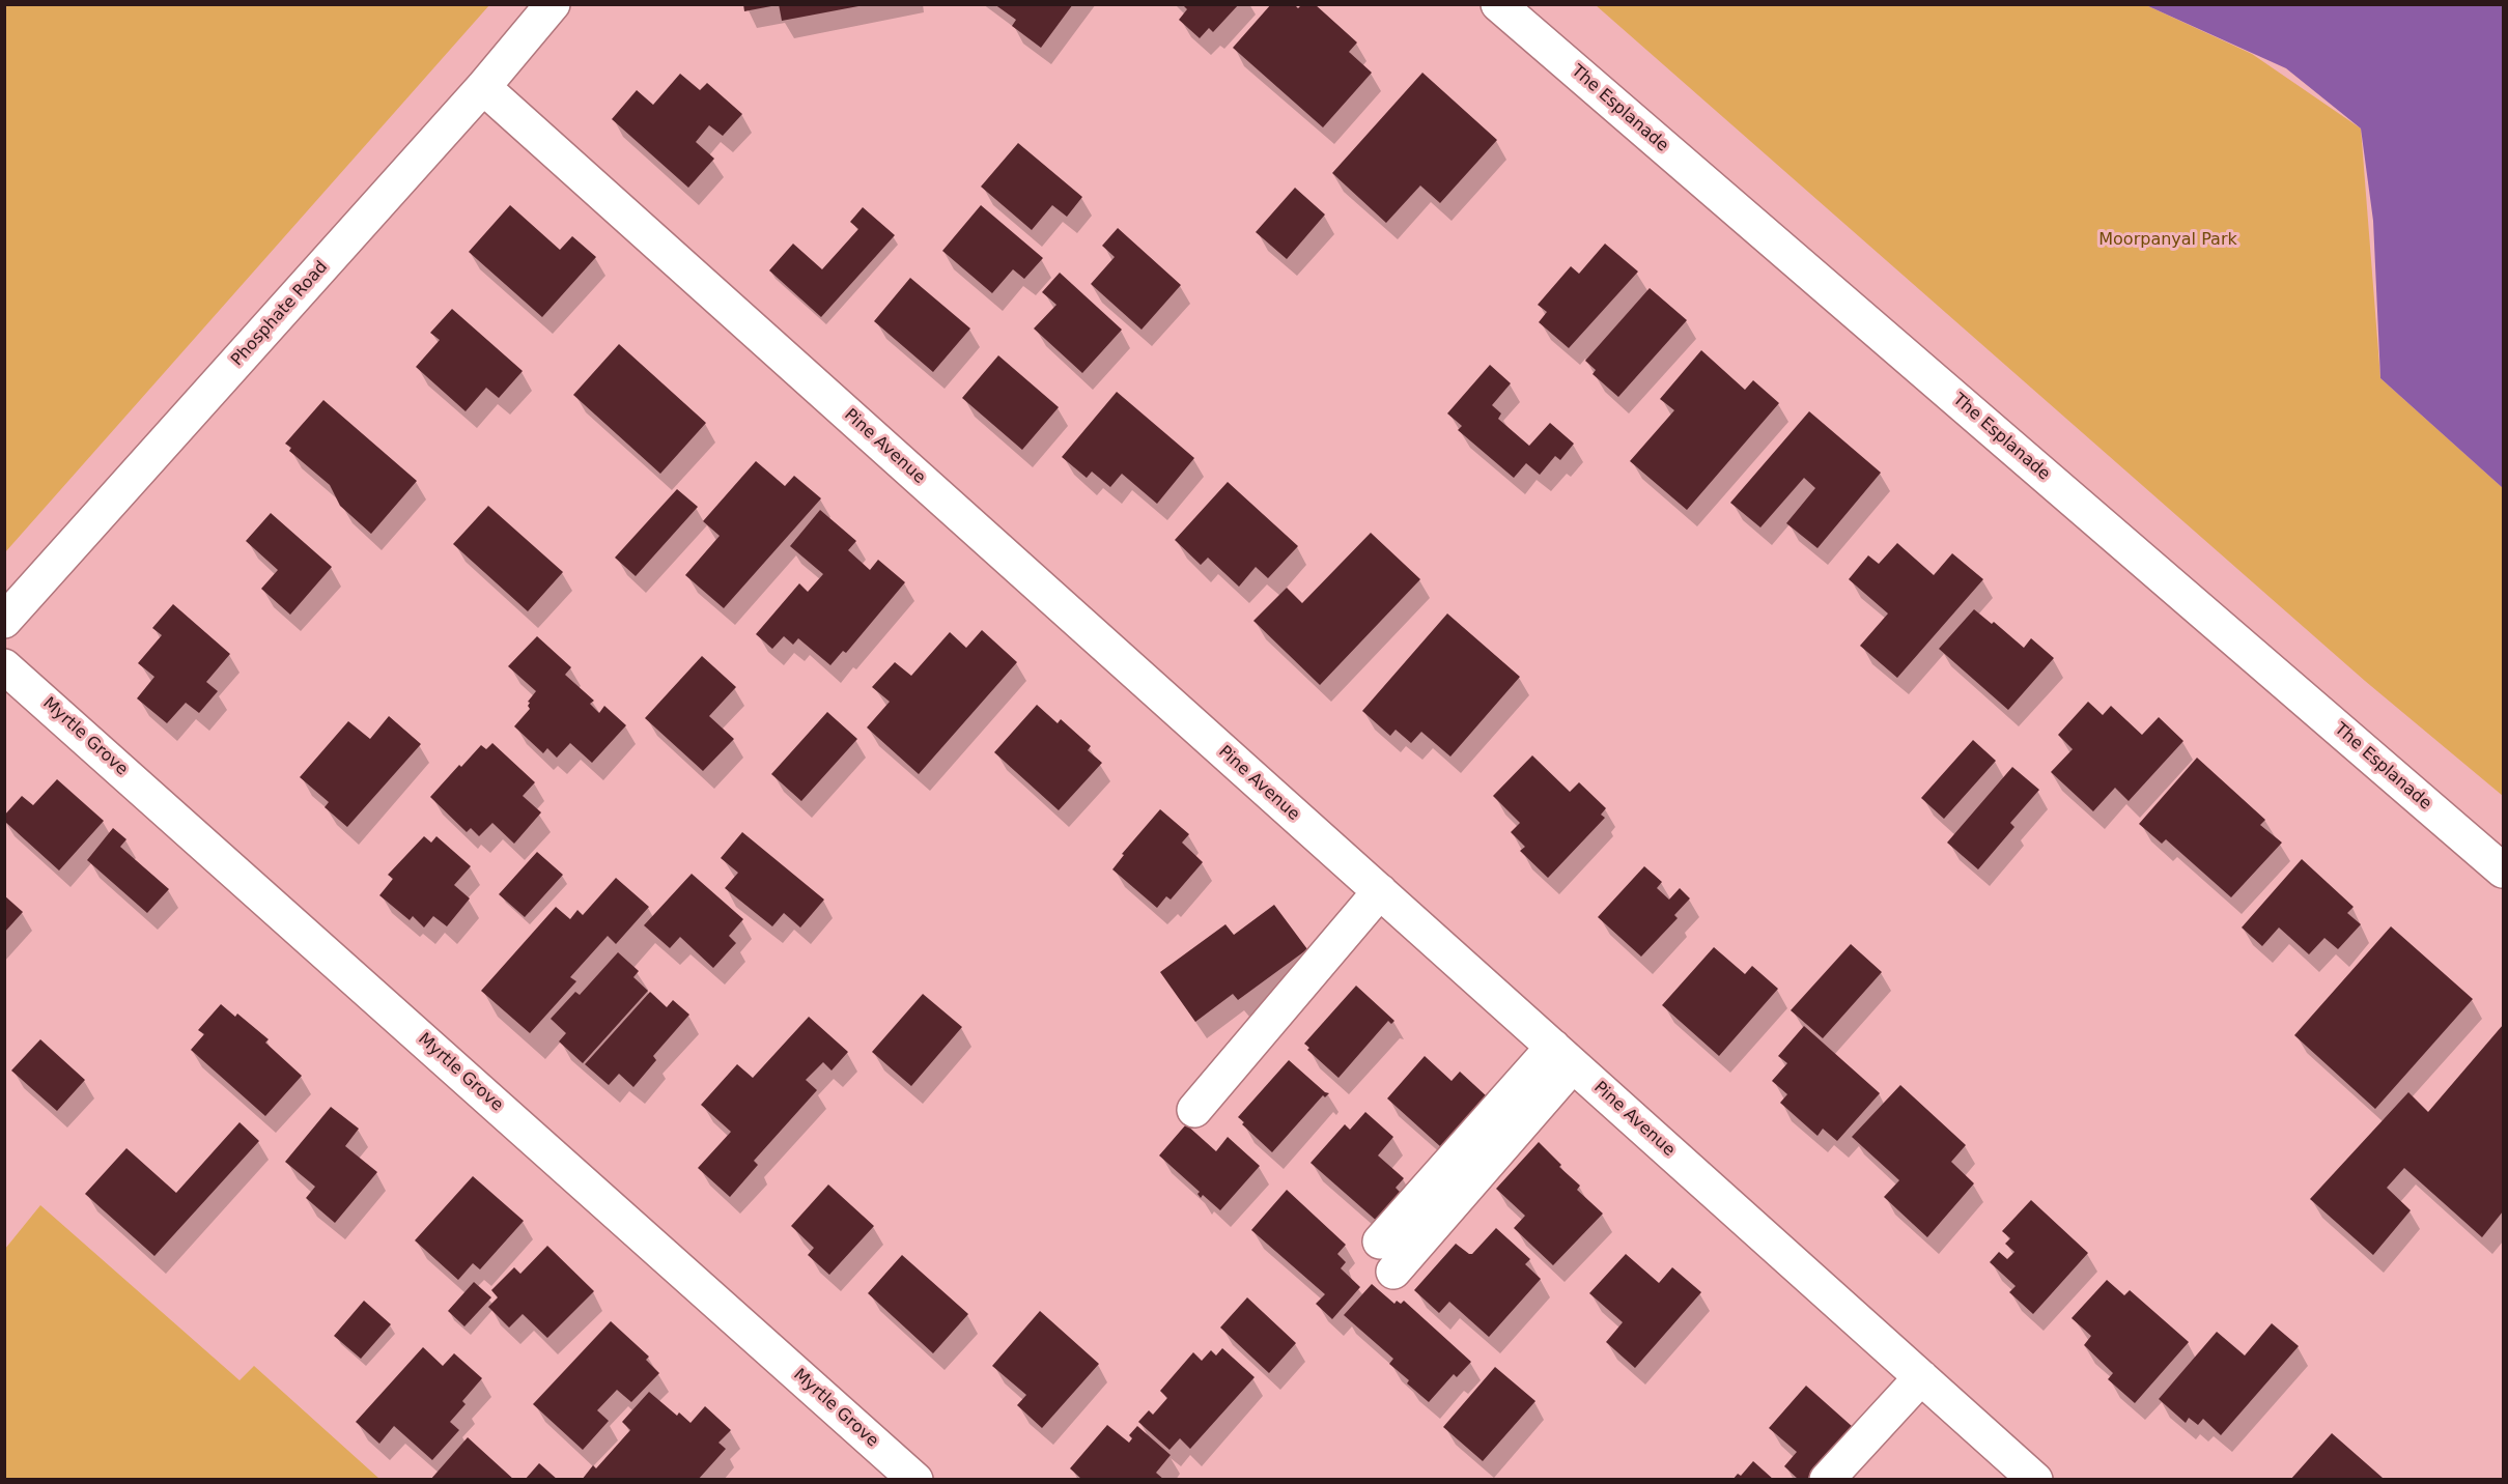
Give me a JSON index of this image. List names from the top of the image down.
{
  "streets": {
    "street": [
      "The Esplanade",
      "Phosphate Road",
      "Pine Avenue",
      "Myrtle Grove"
    ]
  },
  "crossings": [
    ["Phosphate Road", "Pine Avenue"]
  ],
  "parks": ["Moorpanyal Park"]
}
